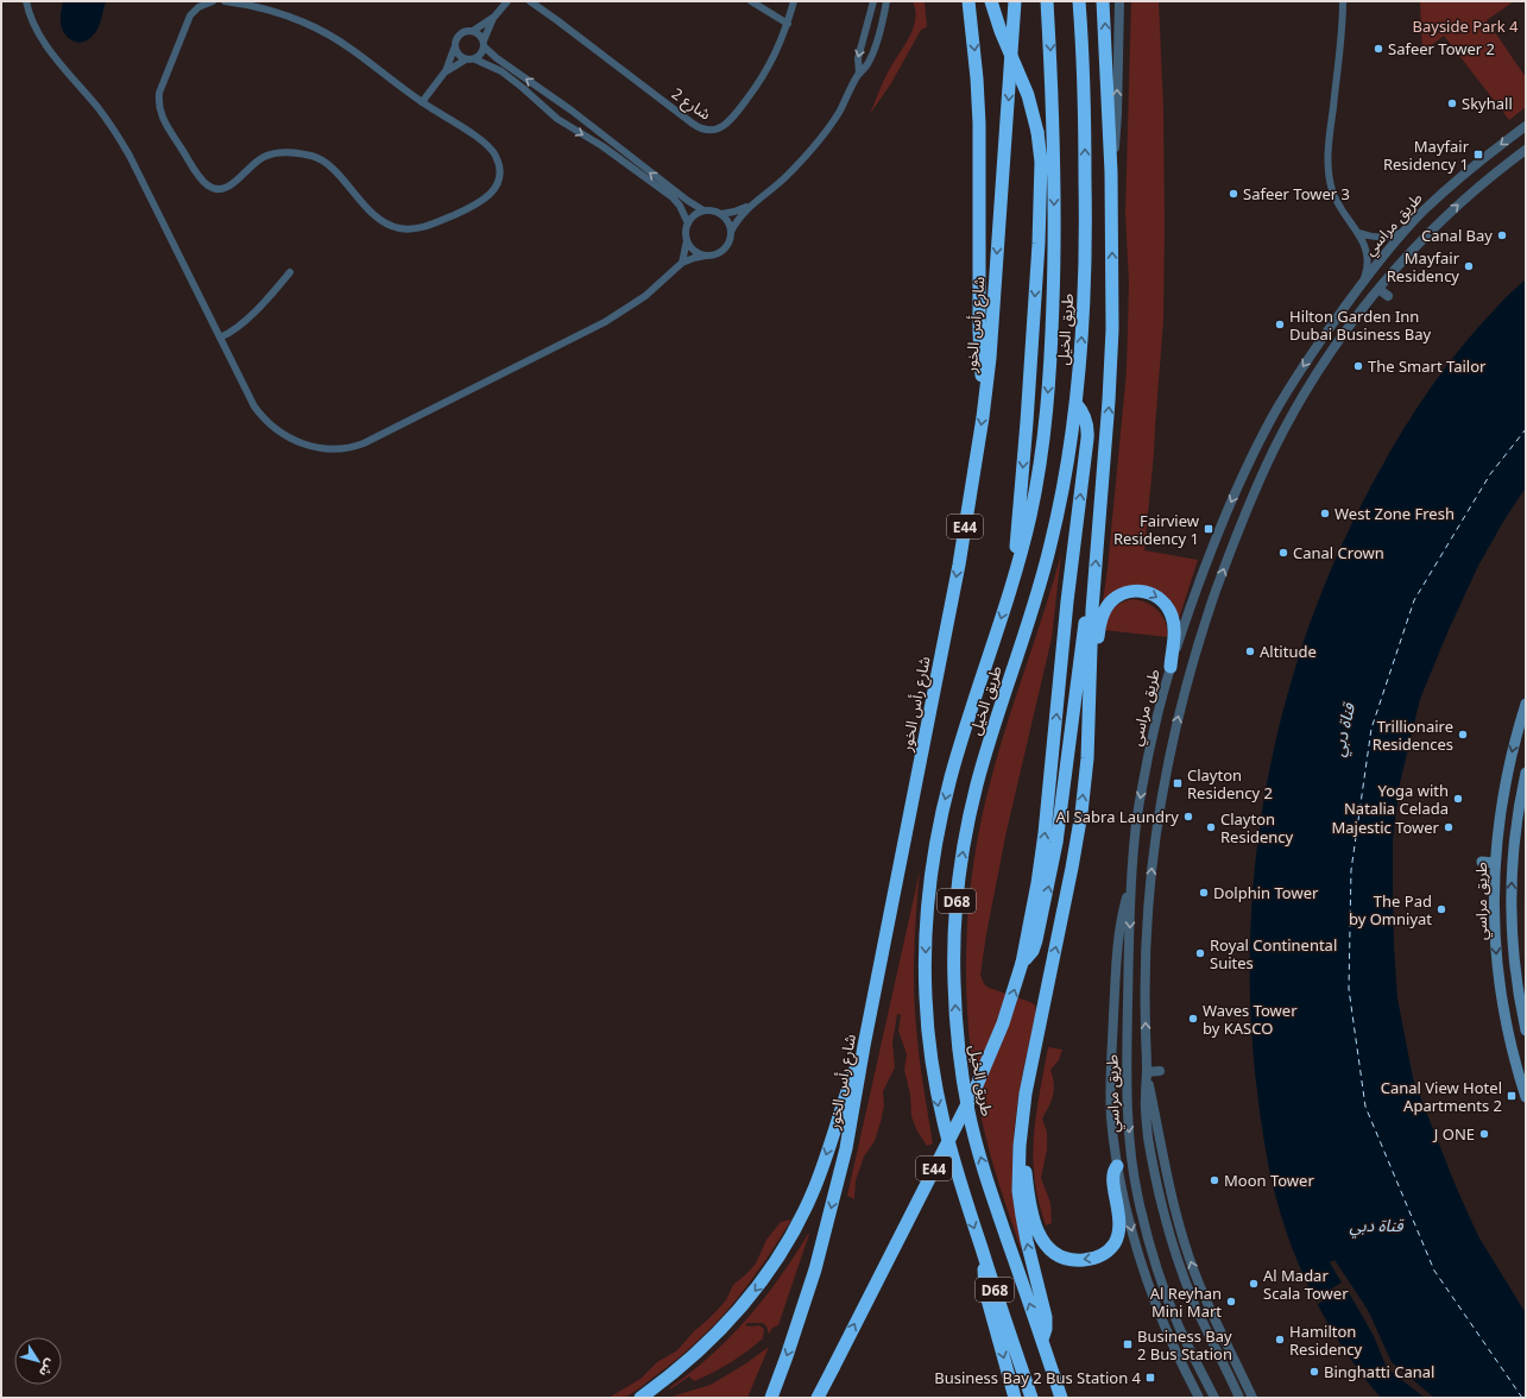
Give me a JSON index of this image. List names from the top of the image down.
{
  "streets": {
    "highway": [
      "شارع رأس الخور",
      "طريق الخيل",
      "E44",
      "D68"
    ],
    "main road": ["طريق مراسي"],
    "street": ["شارع 2"]
  },
  "crossings": [
    ["طريق الخيل", "E44"]
  ],
  "water": ["قناة دبي"],
  "parks": ["Bayside Park 4"],
  "places": {
    "other": [
      "Safeer Tower 2",
      "Skyhall",
      "Safeer Tower 3",
      "Canal Bay",
      "Mayfair Residency",
      "Hilton Garden Inn Dubai Business Bay",
      "The Smart Tailor",
      "West Zone Fresh",
      "Canal Crown",
      "Altitude",
      "Trillionaire Residences",
      "Yoga with Natalia Celada",
      "Al Sabra Laundry",
      "Clayton Residency",
      "Majestic Tower",
      "Dolphin Tower",
      "The Pad by Omniyat",
      "Royal Continental Suites",
      "Waves Tower by KASCO",
      "J ONE",
      "Moon Tower",
      "Al Madar Scala Tower",
      "Al Reyhan Mini Mart",
      "Hamilton Residency",
      "Binghatti Canal"
    ],
    "transit": [
      "Mayfair Residency 1",
      "Fairview Residency 1",
      "Clayton Residency 2",
      "Canal View Hotel Apartments 2",
      "Business Bay 2 Bus Station",
      "Business Bay 2 Bus Station 4"
    ]
  },
  "north": "bottom right"
}
